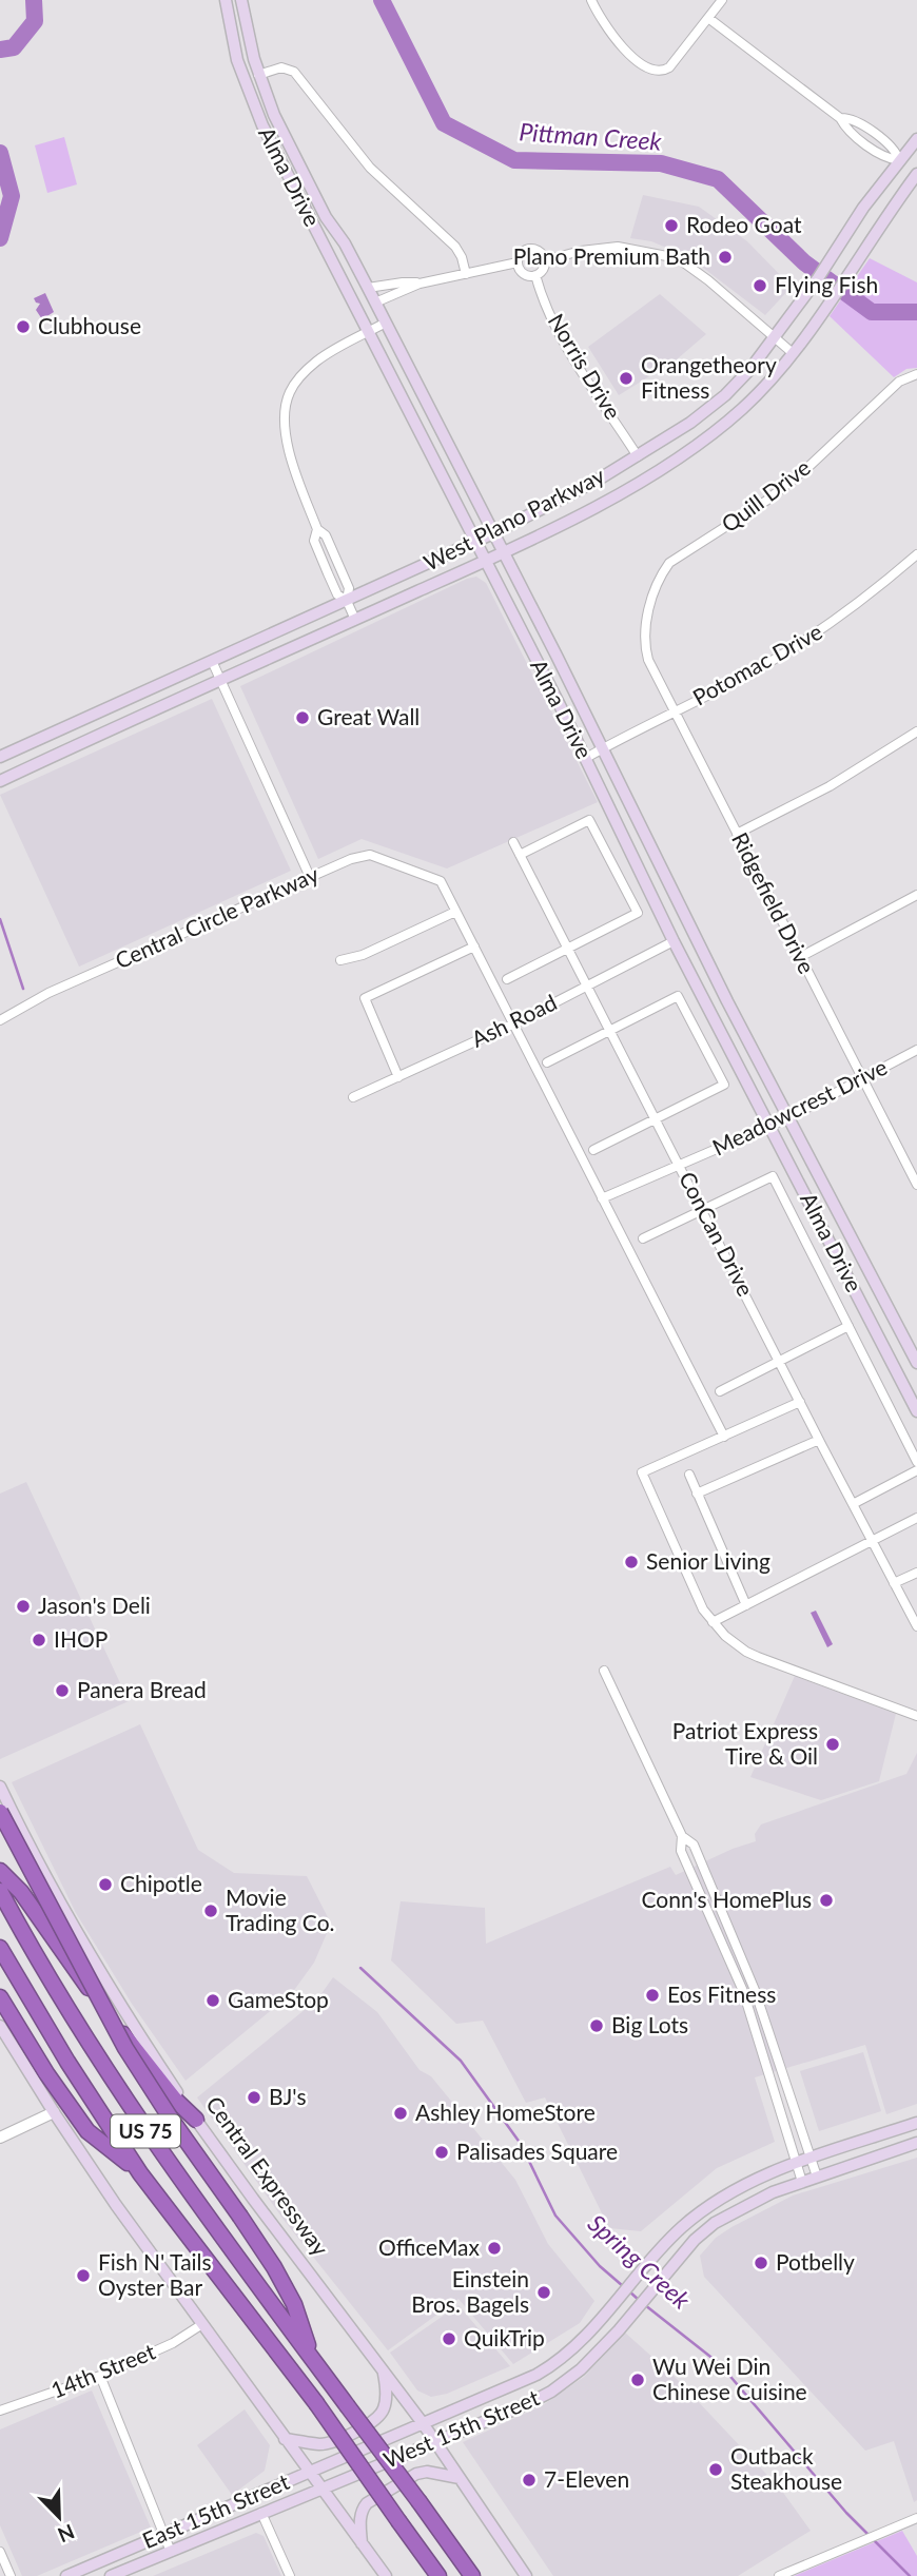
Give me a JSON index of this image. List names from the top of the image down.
{
  "streets": {
    "highway": ["US 75"],
    "main road": [
      "Alma Drive",
      "West Plano Parkway",
      "Central Expressway",
      "West 15th Street",
      "East 15th Street"
    ],
    "street": [
      "Norris Drive",
      "Quill Drive",
      "Potomac Drive",
      "Ridgefield Drive",
      "Central Circle Parkway",
      "Ash Road",
      "Meadowcrest Drive",
      "ConCan Drive",
      "14th Street"
    ]
  },
  "crossings": [
    ["Alma Drive", "West Plano Parkway"],
    ["Alma Drive", "Potomac Drive"],
    ["Alma Drive", "Ash Road"],
    ["Alma Drive", "Meadowcrest Drive"],
    ["Norris Drive", "West Plano Parkway"],
    ["Quill Drive", "Ridgefield Drive"],
    ["Potomac Drive", "Ridgefield Drive"],
    ["Ridgefield Drive", "Meadowcrest Drive"],
    ["Ash Road", "ConCan Drive"],
    ["Meadowcrest Drive", "ConCan Drive"],
    ["Central Expressway", "West 15th Street"],
    ["West 15th Street", "East 15th Street"]
  ],
  "water": ["Pittman Creek", "Spring Creek"],
  "places": [
    "Rodeo Goat",
    "Plano Premium Bath",
    "Flying Fish",
    "Clubhouse",
    "Orangetheory Fitness",
    "Great Wall",
    "Senior Living",
    "Jason's Deli",
    "IHOP",
    "Panera Bread",
    "Patriot Express Tire & Oil",
    "Chipotle",
    "Conn's HomePlus",
    "Movie Trading Co.",
    "Eos Fitness",
    "GameStop",
    "Big Lots",
    "BJ's",
    "Ashley HomeStore",
    "Palisades Square",
    "OfficeMax",
    "Potbelly",
    "Fish N' Tails Oyster Bar",
    "Einstein Bros. Bagels",
    "QuikTrip",
    "Wu Wei Din Chinese Cuisine",
    "Outback Steakhouse",
    "7-Eleven"
  ],
  "north": "bottom right"
}
